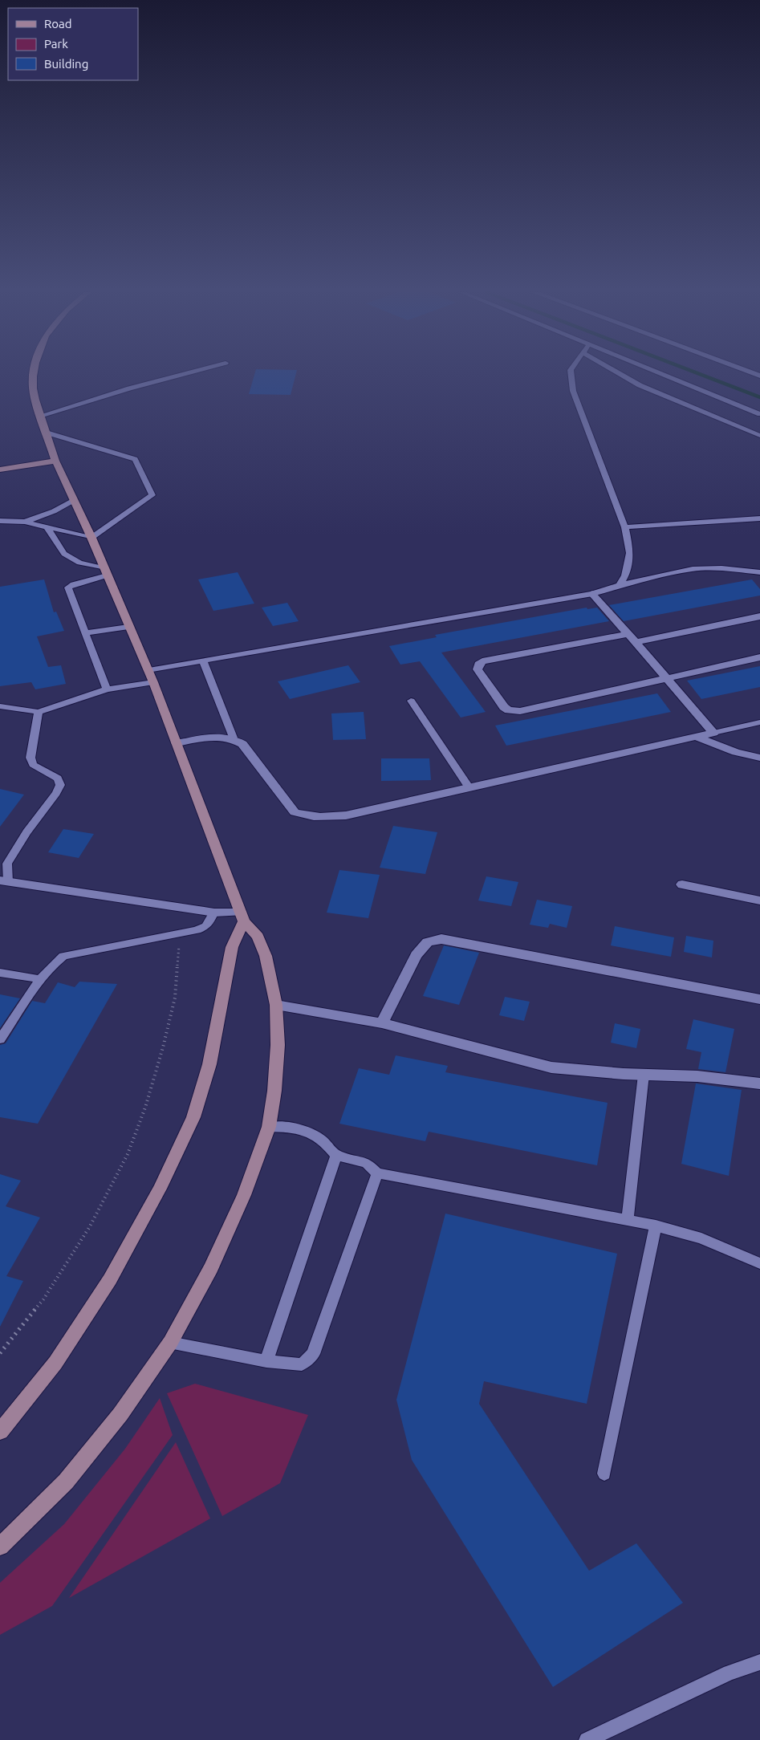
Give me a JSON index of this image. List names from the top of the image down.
{
  "legend": ["Road", "Park", "Building"]
}
